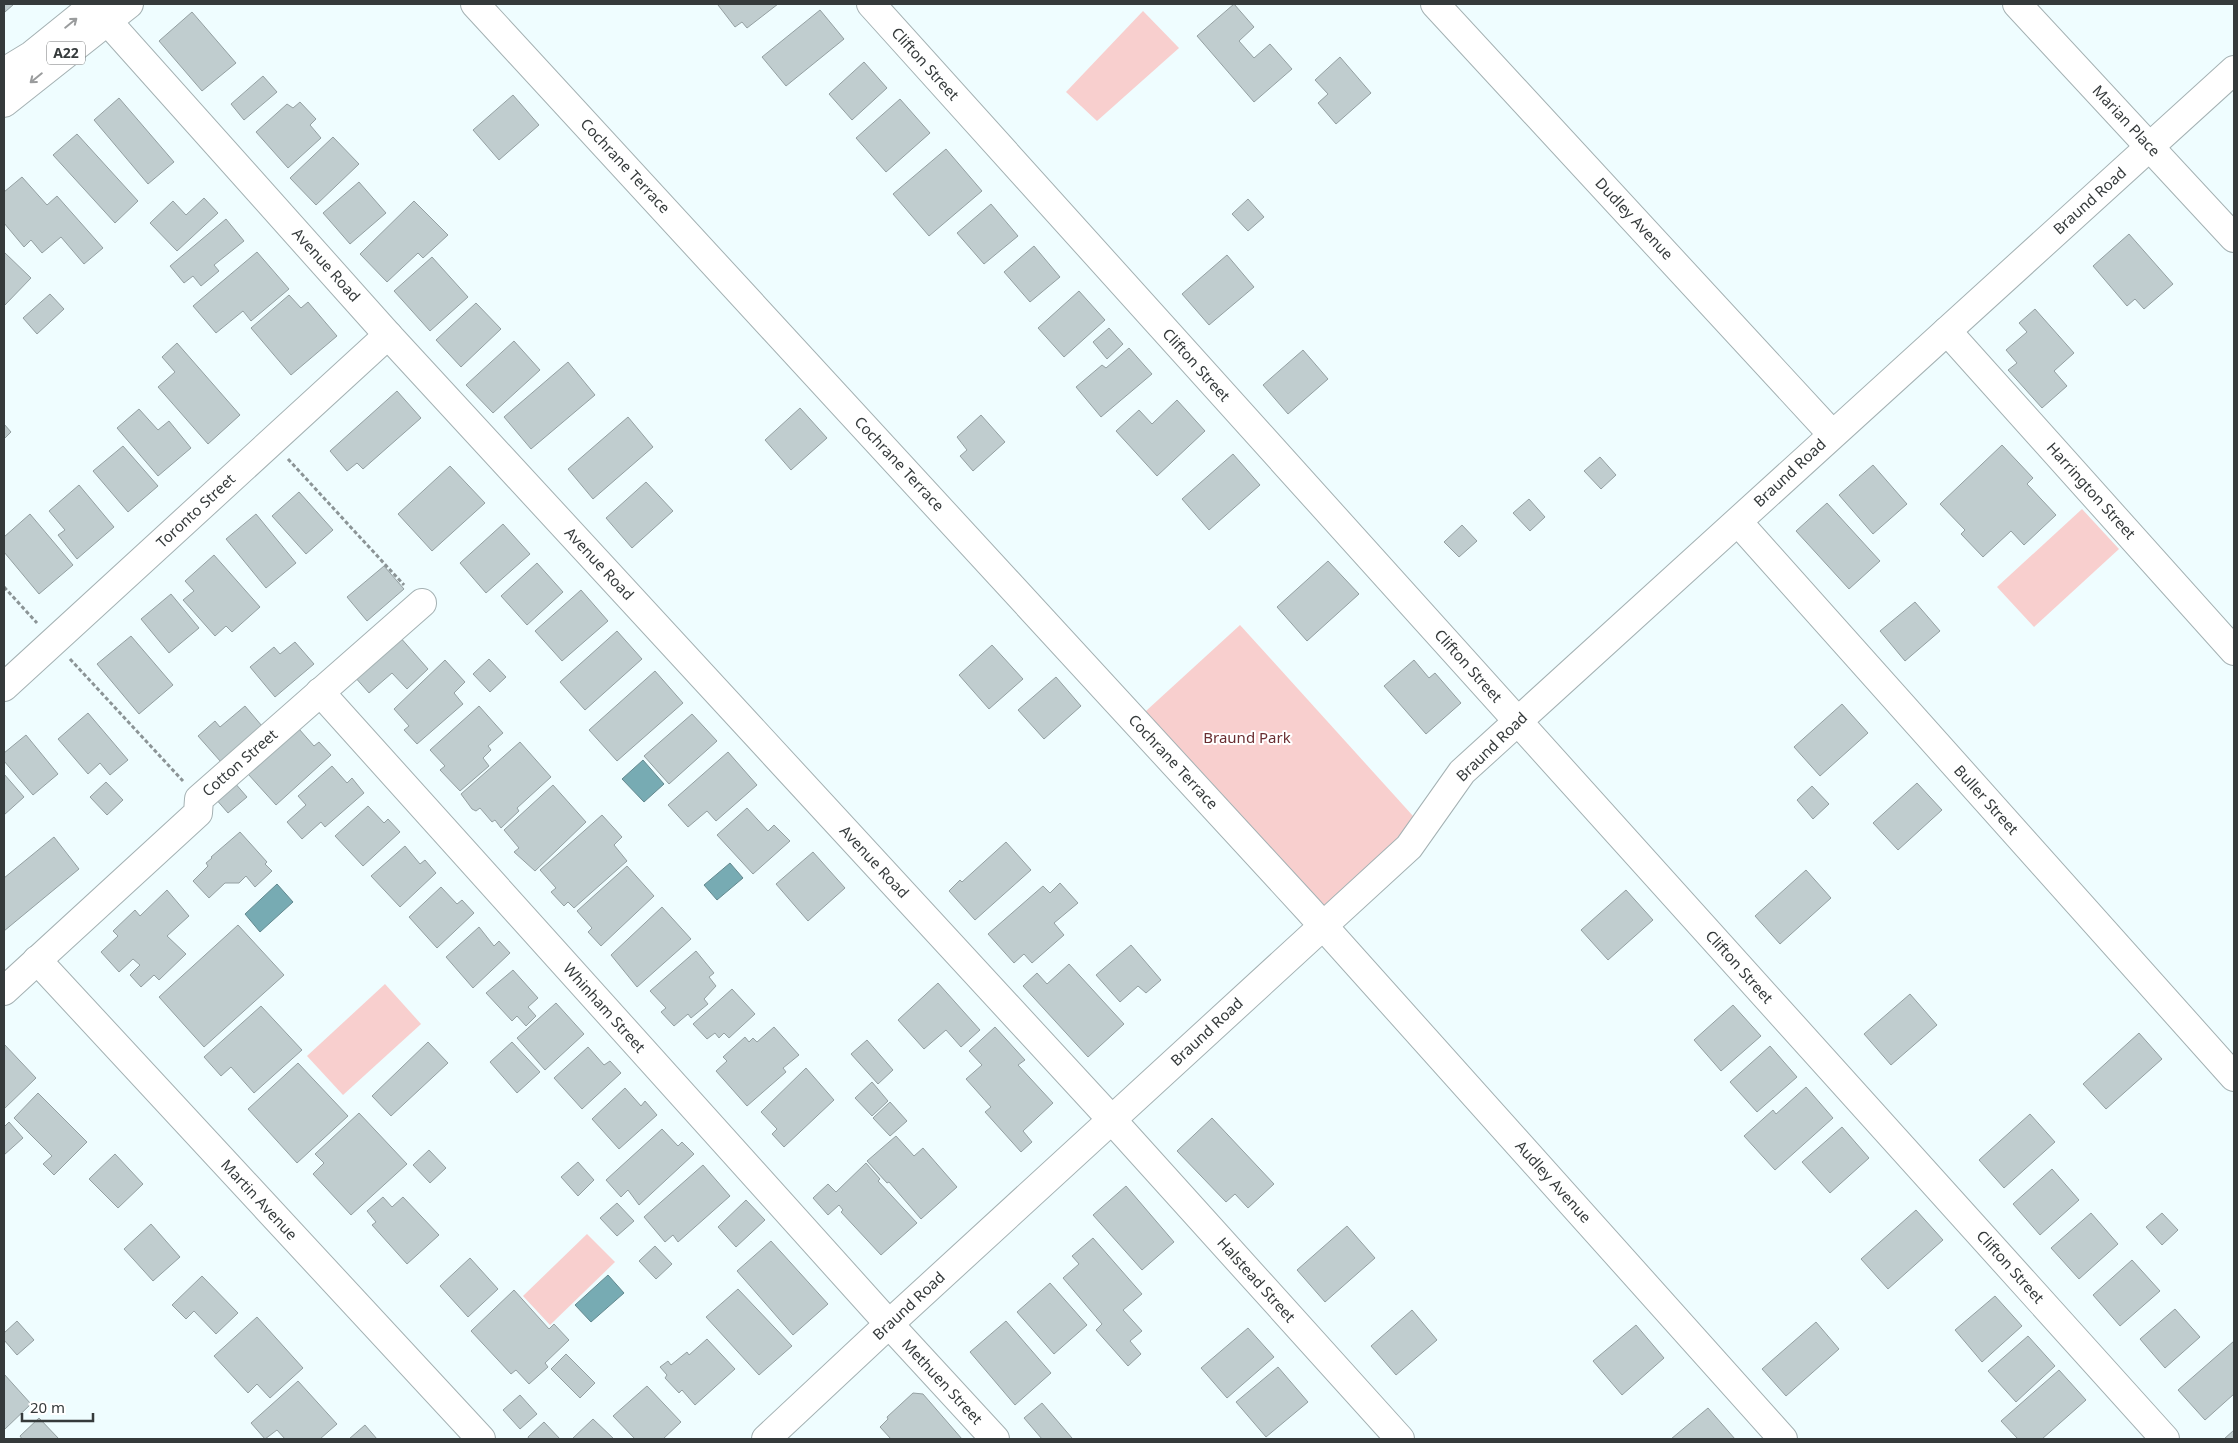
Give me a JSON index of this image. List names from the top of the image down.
{
  "streets": {
    "street": [
      "A22",
      "Clifton Street",
      "Marian Place",
      "Cochrane Terrace",
      "Braund Road",
      "Dudley Avenue",
      "Avenue Road",
      "Harrington Street",
      "Toronto Street",
      "Cotton Street",
      "Buller Street",
      "Whinham Street",
      "Audley Avenue",
      "Martin Avenue",
      "Halstead Street",
      "Methuen Street"
    ]
  },
  "crossings": [
    ["A22", "Avenue Road"],
    ["Clifton Street", "Braund Road"],
    ["Marian Place", "Braund Road"],
    ["Cochrane Terrace", "Braund Road"],
    ["Cochrane Terrace", "Audley Avenue"],
    ["Braund Road", "Dudley Avenue"],
    ["Braund Road", "Avenue Road"],
    ["Braund Road", "Harrington Street"],
    ["Braund Road", "Buller Street"],
    ["Braund Road", "Whinham Street"],
    ["Braund Road", "Audley Avenue"],
    ["Braund Road", "Halstead Street"],
    ["Braund Road", "Methuen Street"],
    ["Avenue Road", "Toronto Street"],
    ["Avenue Road", "Halstead Street"],
    ["Cotton Street", "Whinham Street"],
    ["Cotton Street", "Martin Avenue"],
    ["Whinham Street", "Methuen Street"]
  ],
  "parks": ["Braund Park"],
  "scale_bar": "20 m"
}
